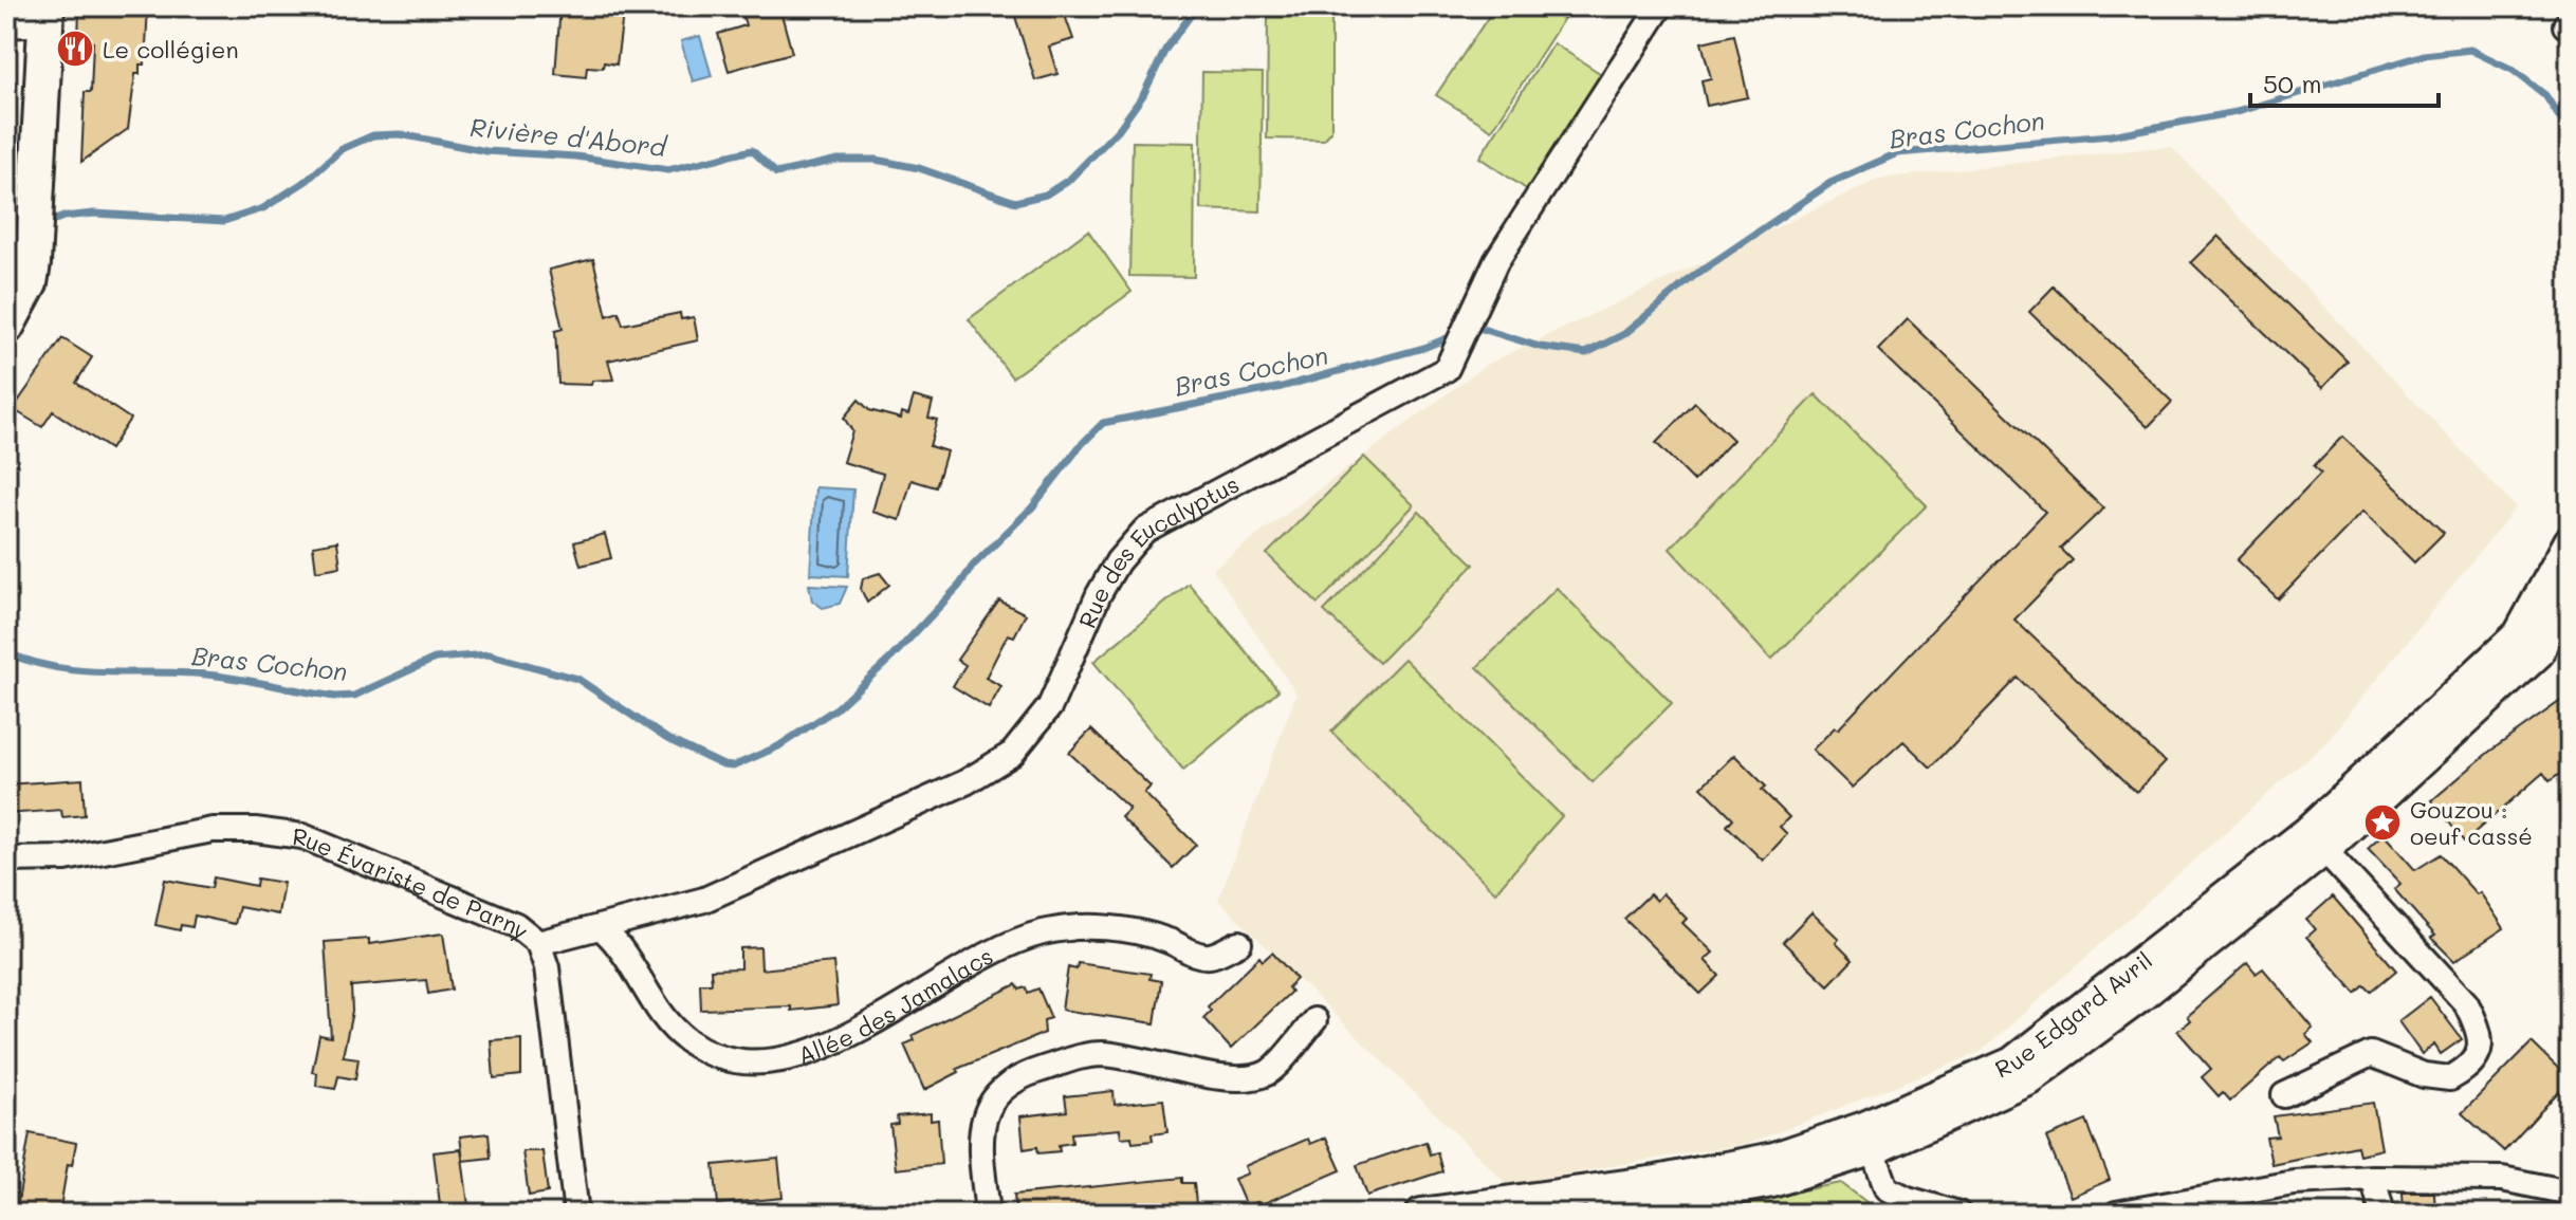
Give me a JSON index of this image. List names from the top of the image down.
{
  "streets": {
    "street": [
      "Rue des Eucalyptus",
      "Rue Évariste de Parny",
      "Allée des Jamalacs",
      "Rue Edgard Avril"
    ]
  },
  "crossings": [
    ["Rue des Eucalyptus", "Rue Évariste de Parny"],
    ["Rue des Eucalyptus", "Allée des Jamalacs"]
  ],
  "water": ["Bras Cochon", "Rivière d'Abord"],
  "places": {
    "restaurant": ["Le collégien"],
    "place": ["Gouzou : oeuf cassé"]
  },
  "scale_bar": "50 m"
}
